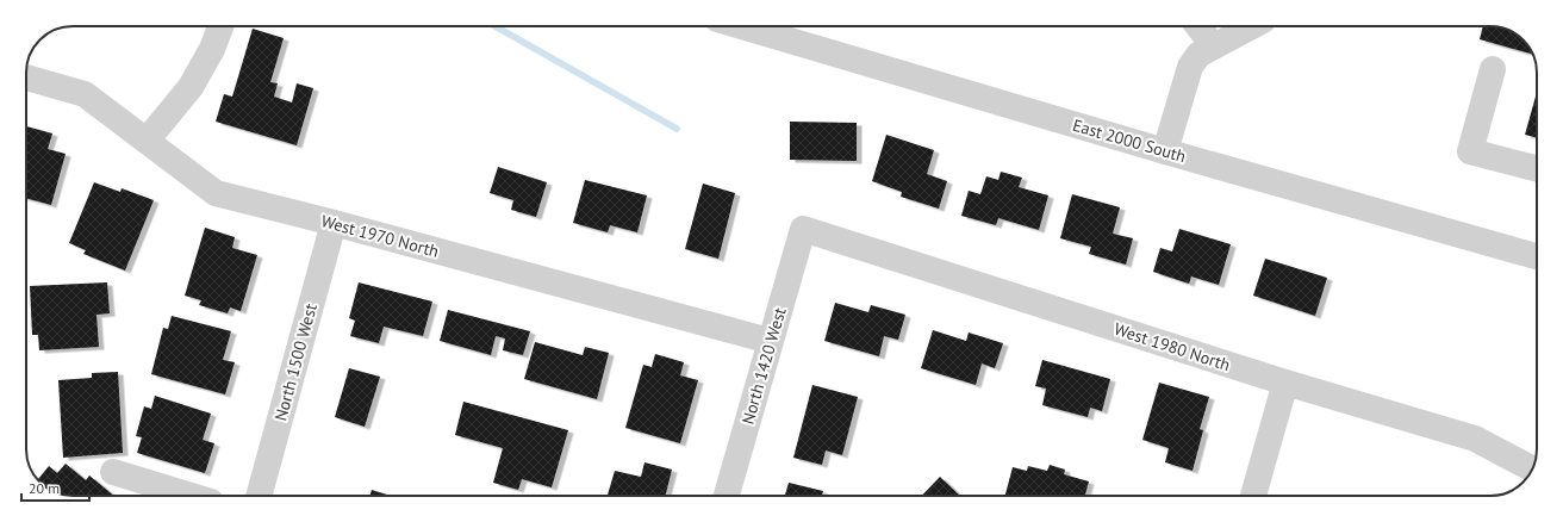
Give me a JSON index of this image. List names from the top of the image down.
{
  "streets": {
    "street": [
      "East 2000 South",
      "West 1970 North",
      "West 1980 North",
      "North 1500 West",
      "North 1420 West"
    ]
  },
  "crossings": [
    ["West 1970 North", "North 1500 West"],
    ["West 1970 North", "North 1420 West"],
    ["West 1980 North", "North 1420 West"]
  ],
  "scale_bar": "20 m"
}
